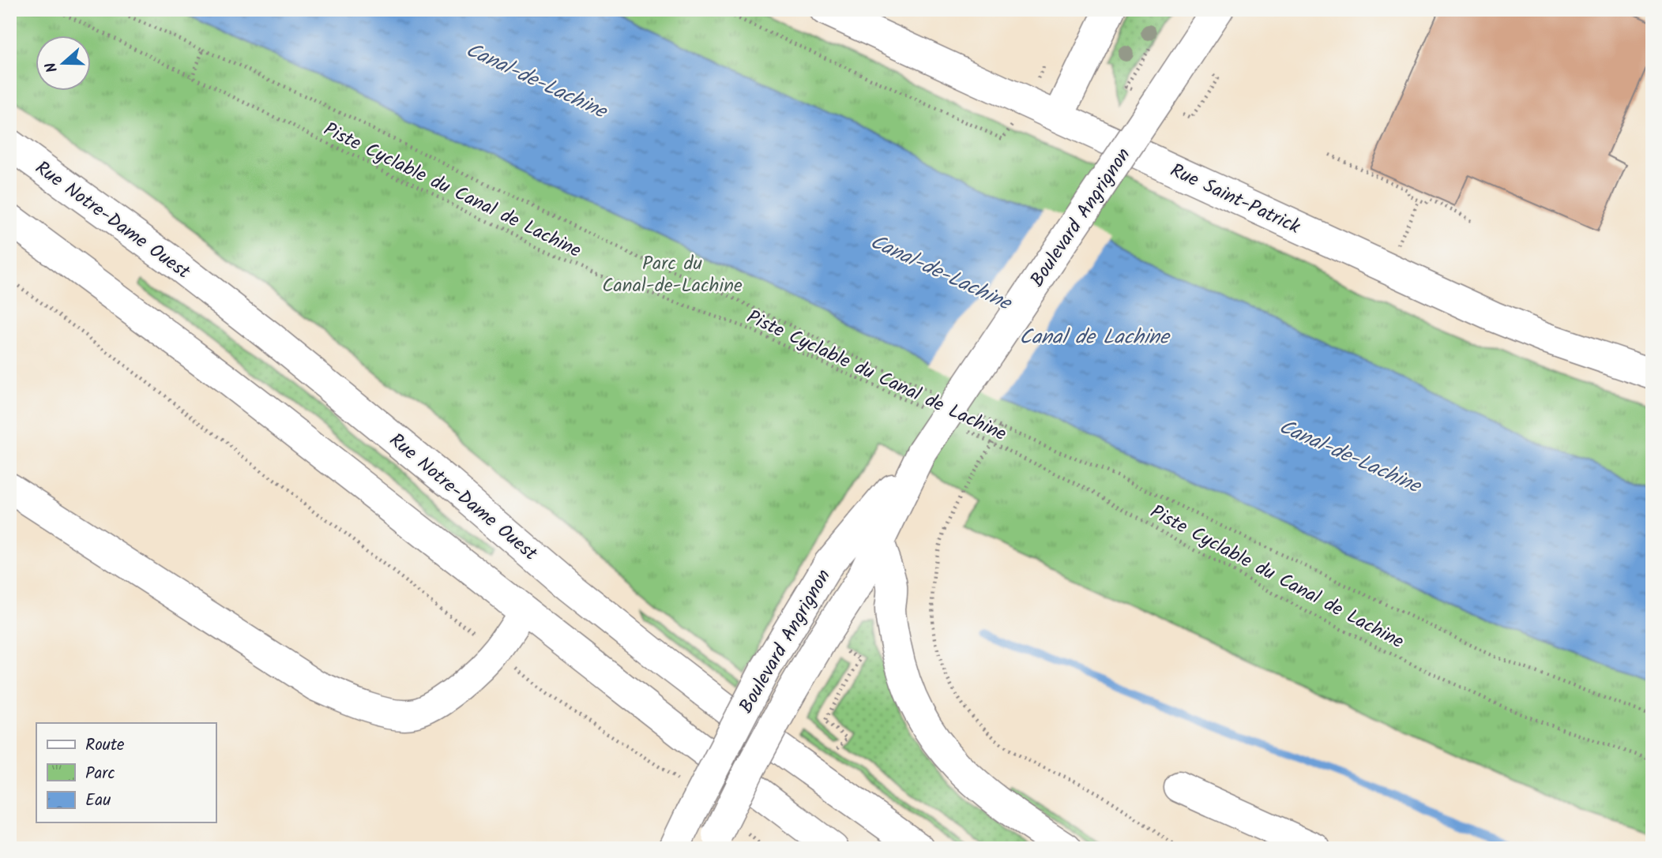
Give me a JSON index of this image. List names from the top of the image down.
{
  "streets": {
    "main road": ["Rue Saint-Patrick", "Boulevard Angrignon", "Rue Notre-Dame Ouest"],
    "path": ["Piste Cyclable du Canal de Lachine"]
  },
  "water": ["Canal-de-Lachine", "Canal de Lachine"],
  "parks": ["Parc du Canal-de-Lachine"],
  "legend": ["Route", "Parc", "Eau"],
  "north": "left"
}
